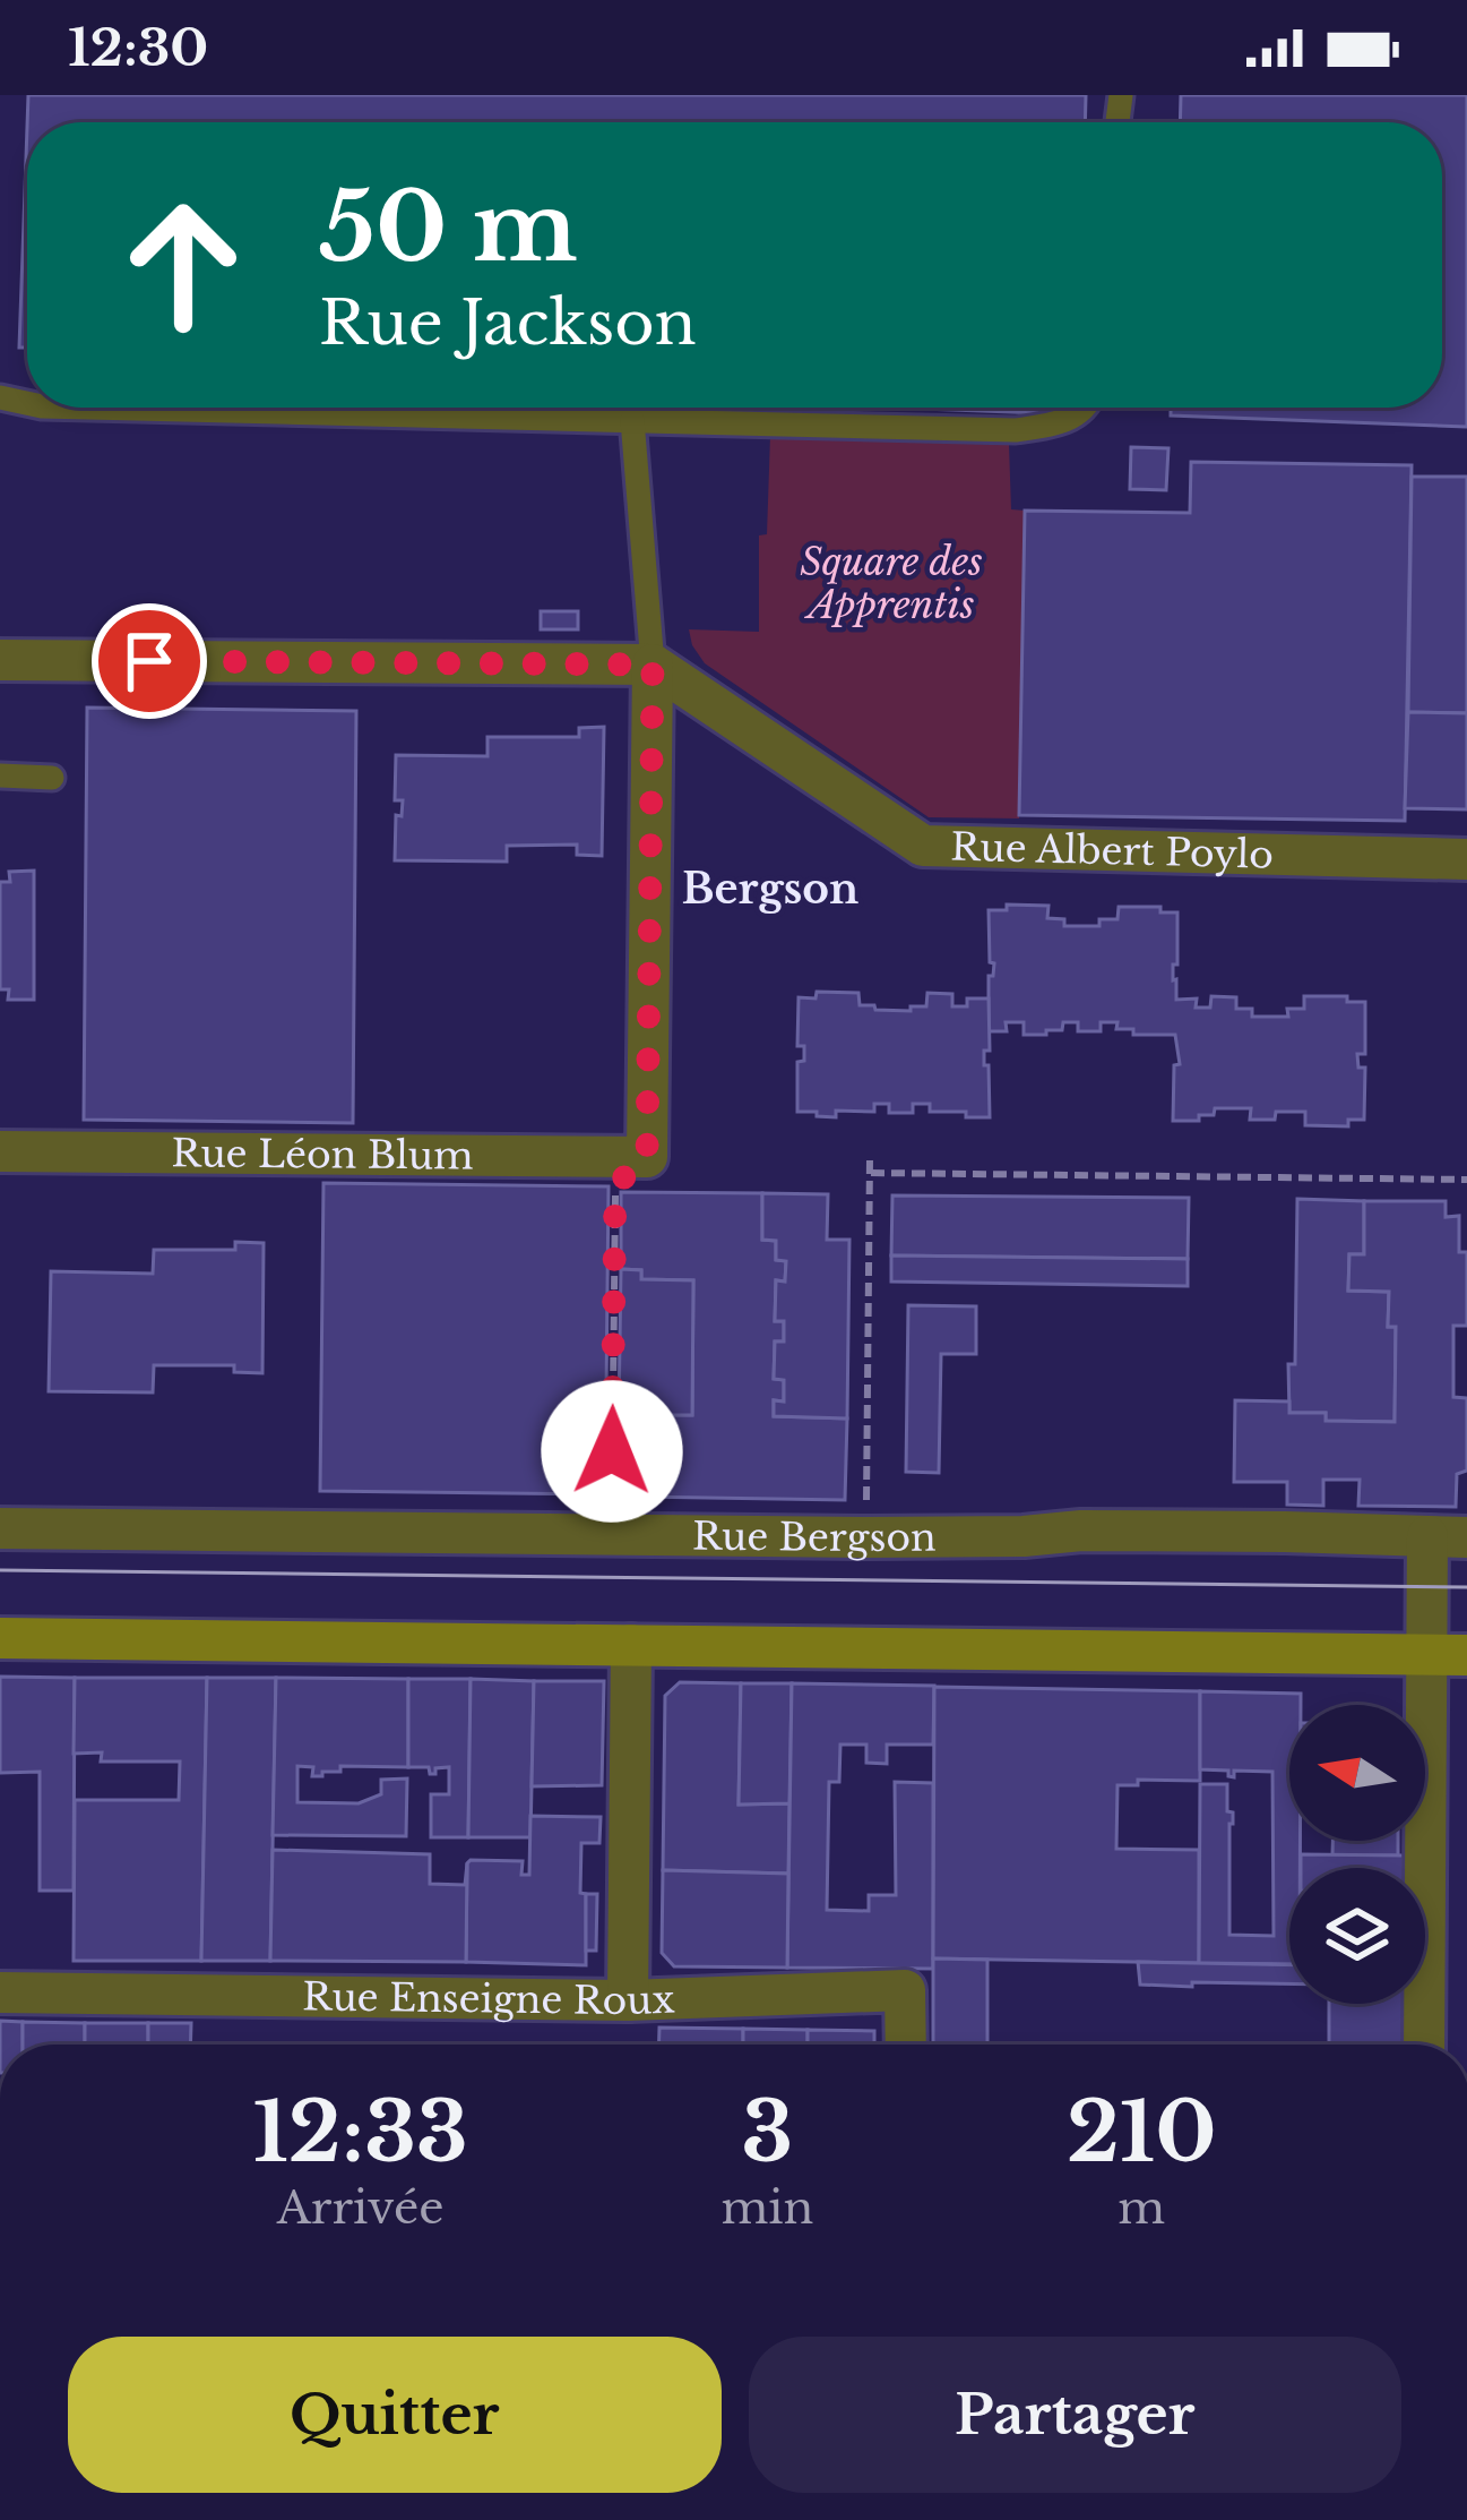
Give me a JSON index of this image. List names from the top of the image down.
{
  "streets": {
    "street": [
      "Rue Albert Poylo",
      "Rue Léon Blum",
      "Rue Bergson",
      "Rue Enseigne Roux"
    ]
  },
  "districts": ["Bergson"],
  "parks": ["Square des Apprentis"],
  "north": "left",
  "page": {
    "status": "12:30",
    "turn": ["50 m", "Rue Jackson"],
    "eta": [
      "12:33",
      "Arrivée",
      "3",
      "min",
      "210",
      "m"
    ],
    "buttons": ["Quitter", "Partager"]
  }
}
